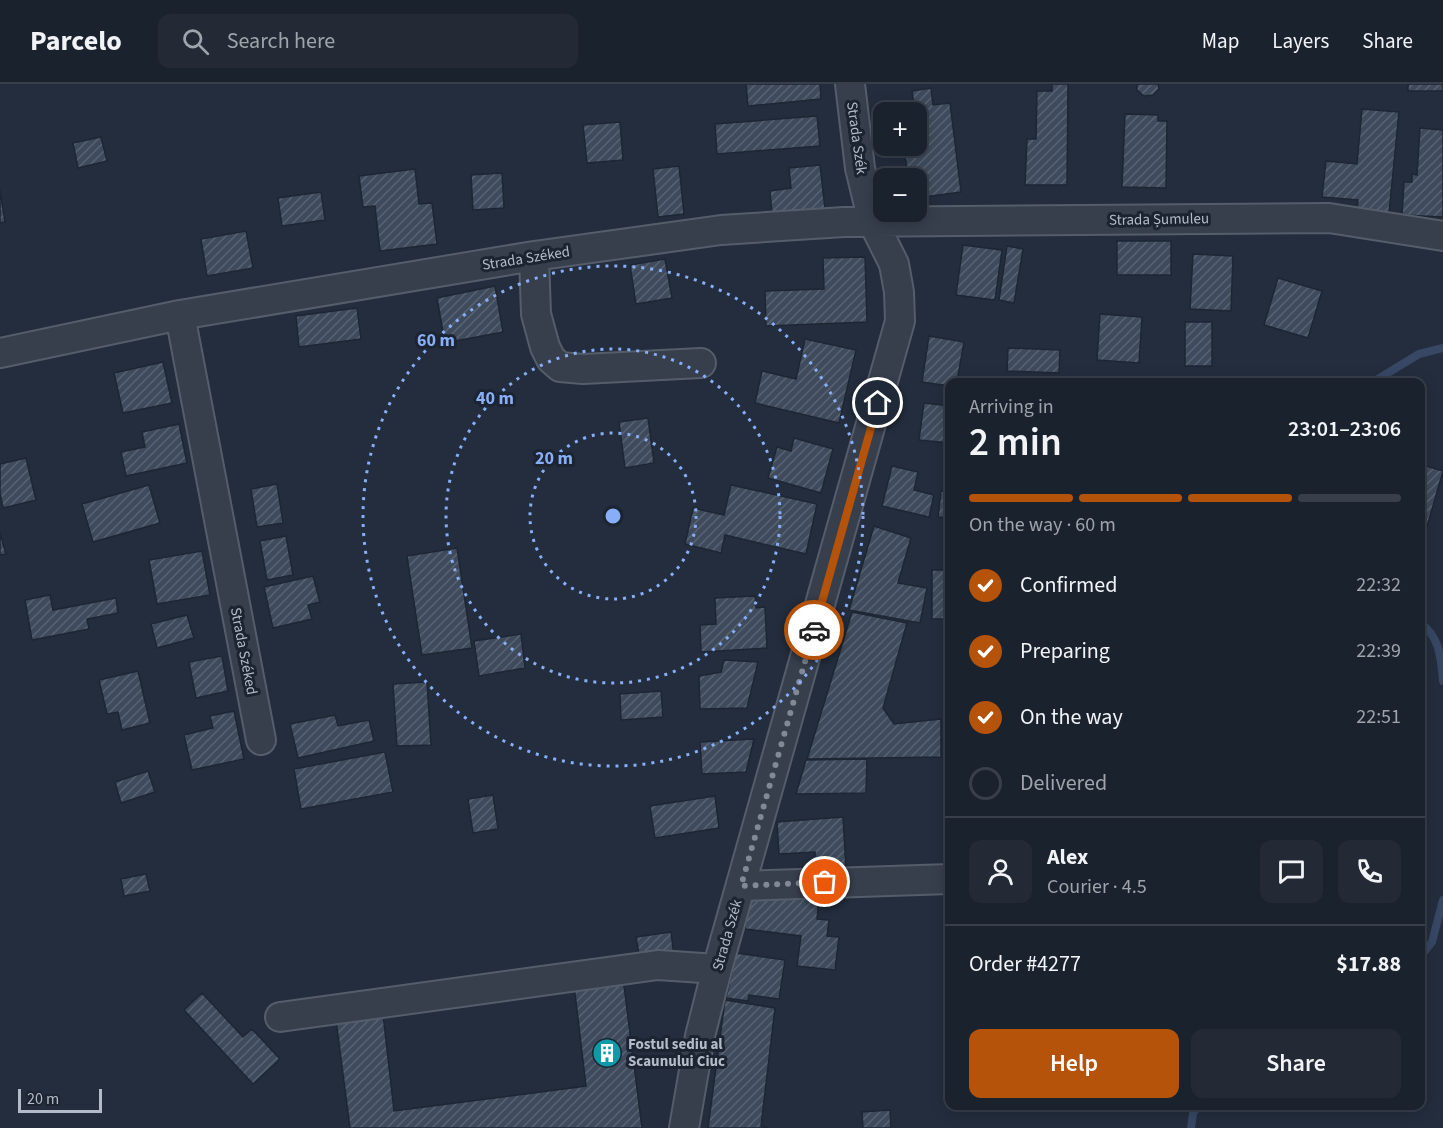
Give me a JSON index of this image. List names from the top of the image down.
{
  "streets": {
    "street": ["Strada Szék", "Strada Șumuleu", "Strada Széked"]
  },
  "crossings": [
    ["Strada Szék", "Strada Széked"]
  ],
  "places": {
    "building": ["Fostul sediu al Scaunului Ciuc"]
  },
  "scale_bar": "20 m",
  "page": {
    "header": "Parcelo",
    "search": "Search here",
    "nav": ["Map", "Layers", "Share"],
    "map_buttons": ["+", "−"],
    "heading": ["2 min", "Arriving in", "23:01–23:06"],
    "panel": [
      "Alex",
      "Courier · 4.5",
      "Order #4277",
      "$17.88"
    ],
    "bar": "On the way · 60 m",
    "list": [
      ["Confirmed", "22:32"],
      ["Preparing", "22:39"],
      ["On the way", "22:51"],
      "Delivered"
    ],
    "buttons": ["Help", "Share"],
    "scale": "20 m"
  },
  "rings": ["60 m", "40 m", "20 m"]
}
